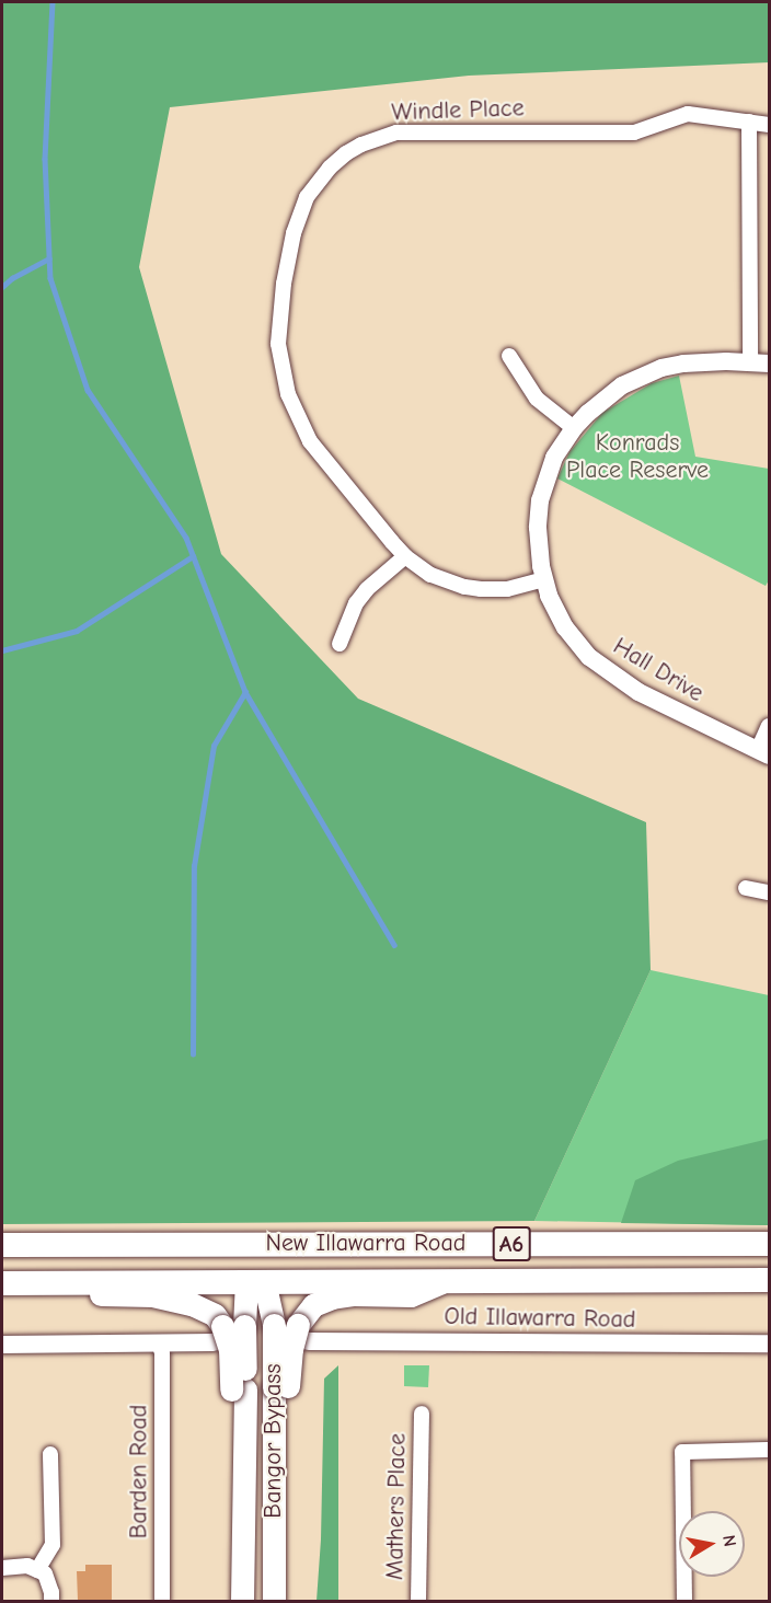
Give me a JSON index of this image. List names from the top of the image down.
{
  "streets": {
    "highway": ["New Illawarra Road", "A6"],
    "main road": ["Bangor Bypass"],
    "street": [
      "Windle Place",
      "Hall Drive",
      "Old Illawarra Road",
      "Barden Road",
      "Mathers Place"
    ]
  },
  "crossings": [
    ["Windle Place", "Hall Drive"],
    ["New Illawarra Road", "Bangor Bypass"]
  ],
  "parks": ["Konrads Place Reserve"],
  "north": "right"
}
